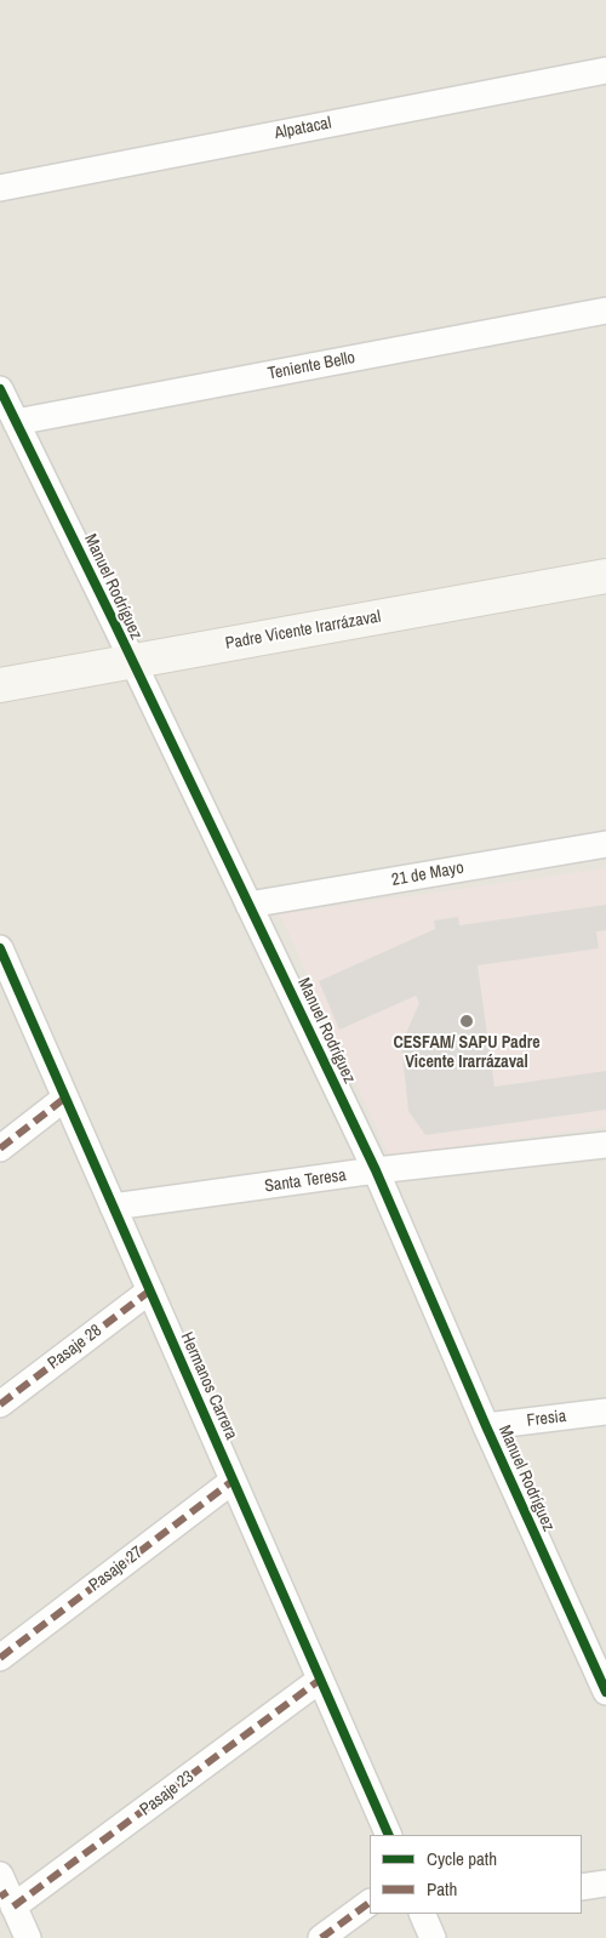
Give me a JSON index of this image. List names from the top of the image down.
{
  "streets": {
    "street": [
      "Alpatacal",
      "Teniente Bello",
      "Manuel Rodríguez",
      "Padre Vicente Irarrázaval",
      "21 de Mayo",
      "Santa Teresa",
      "Pasaje 28",
      "Hermanos Carrera",
      "Fresia",
      "Pasaje 27",
      "Pasaje 23"
    ]
  },
  "crossings": [
    ["Teniente Bello", "Manuel Rodríguez"],
    ["Manuel Rodríguez", "Padre Vicente Irarrázaval"],
    ["Manuel Rodríguez", "21 de Mayo"],
    ["Manuel Rodríguez", "Santa Teresa"],
    ["Manuel Rodríguez", "Fresia"],
    ["Santa Teresa", "Hermanos Carrera"],
    ["Pasaje 28", "Hermanos Carrera"],
    ["Hermanos Carrera", "Pasaje 27"],
    ["Hermanos Carrera", "Pasaje 23"]
  ],
  "places": ["CESFAM/ SAPU Padre Vicente Irarrázaval"],
  "legend": ["Cycle path", "Path"]
}
